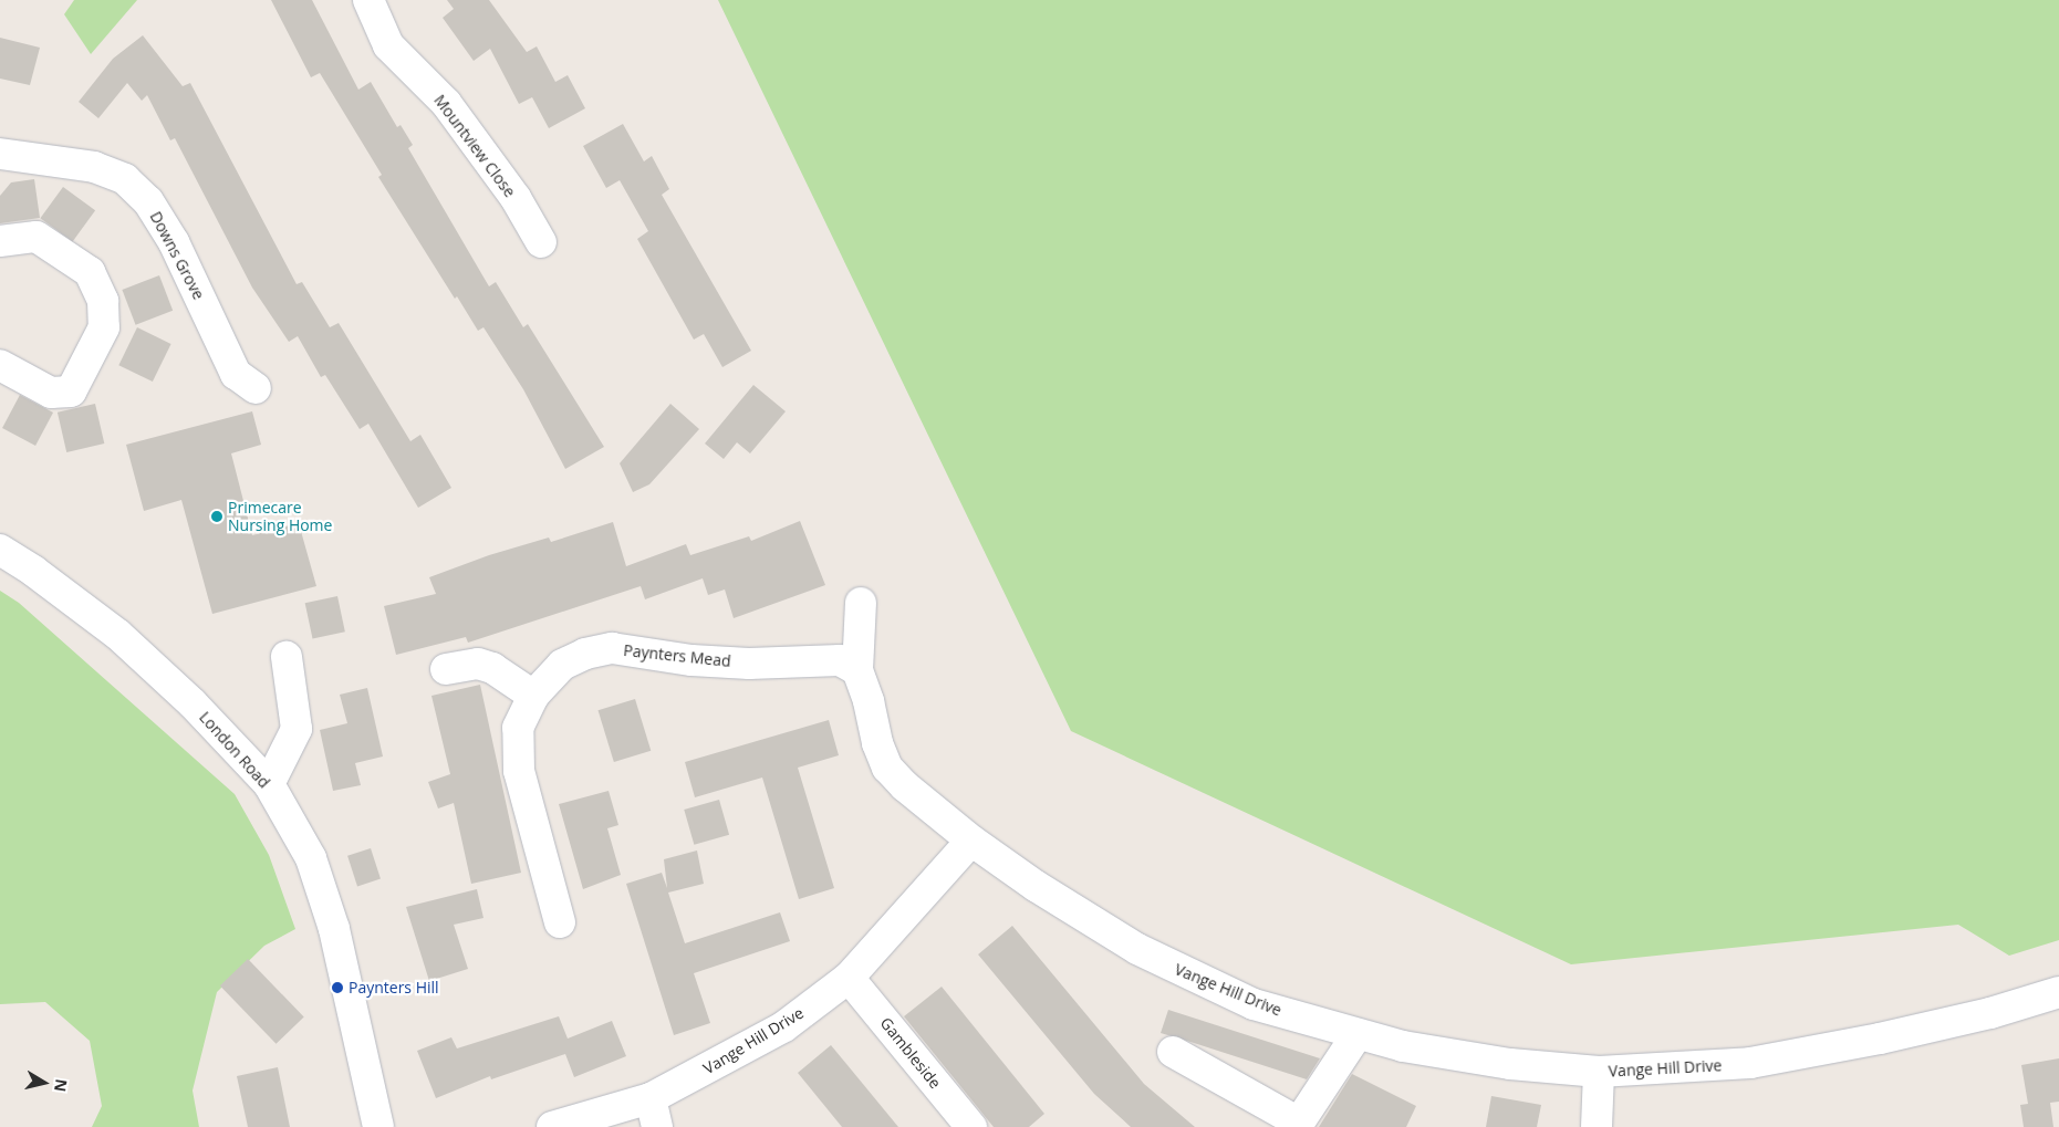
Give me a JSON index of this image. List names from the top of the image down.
{
  "streets": {
    "street": [
      "Mountview Close",
      "Downs Grove",
      "Paynters Mead",
      "London Road",
      "Vange Hill Drive",
      "Gambleside"
    ]
  },
  "crossings": [
    ["Vange Hill Drive", "Gambleside"]
  ],
  "places": ["Primecare Nursing Home", "Paynters Hill"],
  "north": "right"
}
